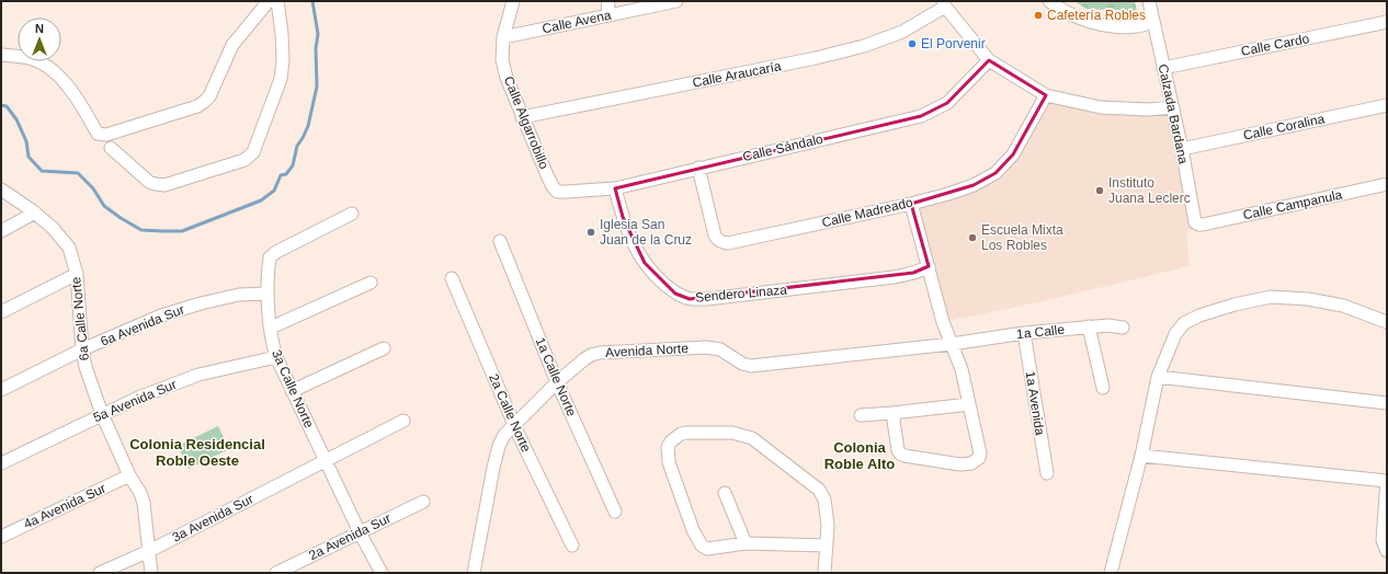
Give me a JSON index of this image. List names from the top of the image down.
{
  "streets": {
    "street": [
      "Calle Avena",
      "Calle Cardo",
      "Calle Araucaría",
      "Calzada Bardana",
      "Calle Algarrobillo",
      "Calle Coralina",
      "Calle Sándalo",
      "Calle Campanula",
      "Calle Madreado",
      "Sendero Linaza",
      "6a Calle Norte",
      "6a Avenida Sur",
      "1a Calle",
      "Avenida Norte",
      "1a Calle Norte",
      "3a Calle Norte",
      "5a Avenida Sur",
      "1a Avenida",
      "2a Calle Norte",
      "4a Avenida Sur",
      "3a Avenida Sur",
      "2a Avenida Sur"
    ]
  },
  "crossings": [
    ["Calle Avena", "Calle Algarrobillo"],
    ["Calle Cardo", "Calzada Bardana"],
    ["Calle Araucaría", "Calle Algarrobillo"],
    ["Calzada Bardana", "Calle Coralina"],
    ["Calzada Bardana", "Calle Campanula"],
    ["Calle Algarrobillo", "Calle Sándalo"],
    ["Calle Sándalo", "Calle Madreado"],
    ["Calle Sándalo", "Sendero Linaza"],
    ["6a Calle Norte", "6a Avenida Sur"],
    ["6a Calle Norte", "5a Avenida Sur"],
    ["6a Calle Norte", "4a Avenida Sur"],
    ["6a Calle Norte", "3a Avenida Sur"],
    ["6a Avenida Sur", "3a Calle Norte"],
    ["1a Calle", "Avenida Norte"],
    ["1a Calle", "1a Avenida"],
    ["Avenida Norte", "1a Calle Norte"],
    ["Avenida Norte", "2a Calle Norte"],
    ["3a Calle Norte", "5a Avenida Sur"],
    ["3a Calle Norte", "3a Avenida Sur"],
    ["3a Calle Norte", "2a Avenida Sur"]
  ],
  "districts": ["Colonia Residencial Roble Oeste", "Colonia Roble Alto"],
  "places": [
    "Cafetería Robles",
    "El Porvenir",
    "Instituto Juana Leclerc",
    "Iglesia San Juan de la Cruz",
    "Escuela Mixta Los Robles"
  ],
  "north": "top"
}
